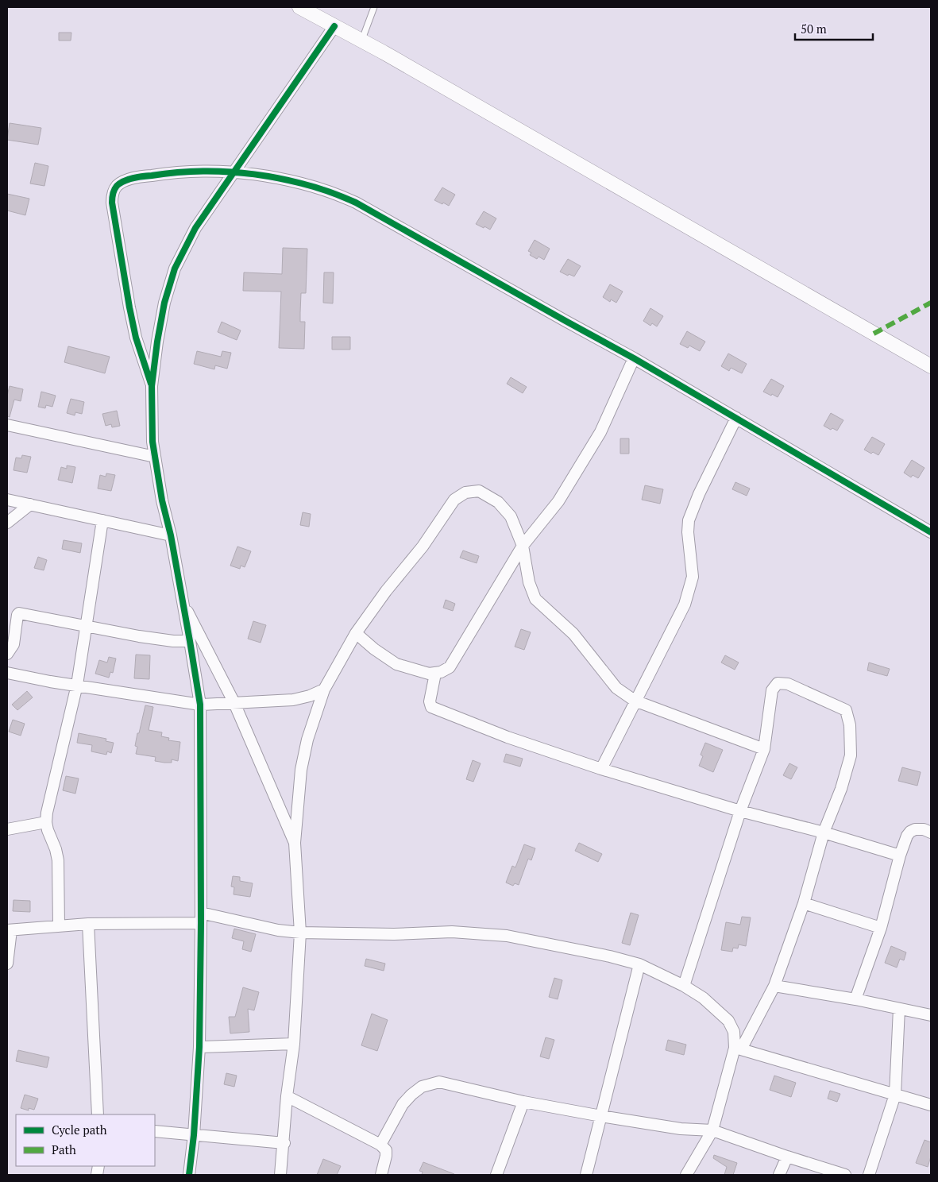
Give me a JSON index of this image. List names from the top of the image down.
{
  "legend": ["Cycle path", "Path"],
  "scale_bar": "50 m"
}
